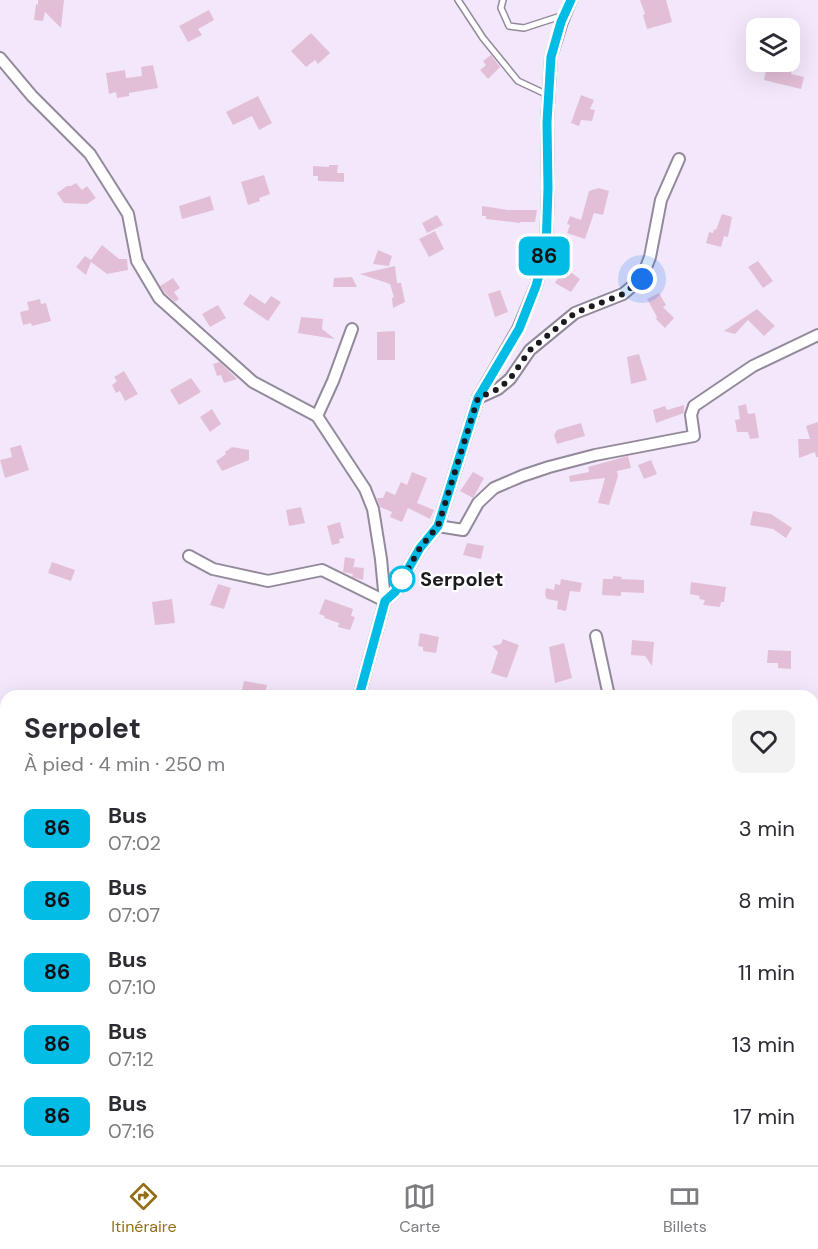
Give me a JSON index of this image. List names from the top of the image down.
{
  "places": ["Serpolet"],
  "lines": ["bus line 86"],
  "page": {
    "on_map": "86",
    "heading": ["Serpolet", "À pied · 4 min · 250 m"],
    "list": [
      {
        "mark": "86",
        "name": "Bus",
        "note": "07:02",
        "value": "3 min"
      },
      {
        "mark": "86",
        "name": "Bus",
        "note": "07:07",
        "value": "8 min"
      },
      {
        "mark": "86",
        "name": "Bus",
        "note": "07:10",
        "value": "11 min"
      },
      {
        "mark": "86",
        "name": "Bus",
        "note": "07:12",
        "value": "13 min"
      },
      {
        "mark": "86",
        "name": "Bus",
        "note": "07:16",
        "value": "17 min"
      }
    ],
    "tabs": ["Itinéraire", "Carte", "Billets"]
  }
}
